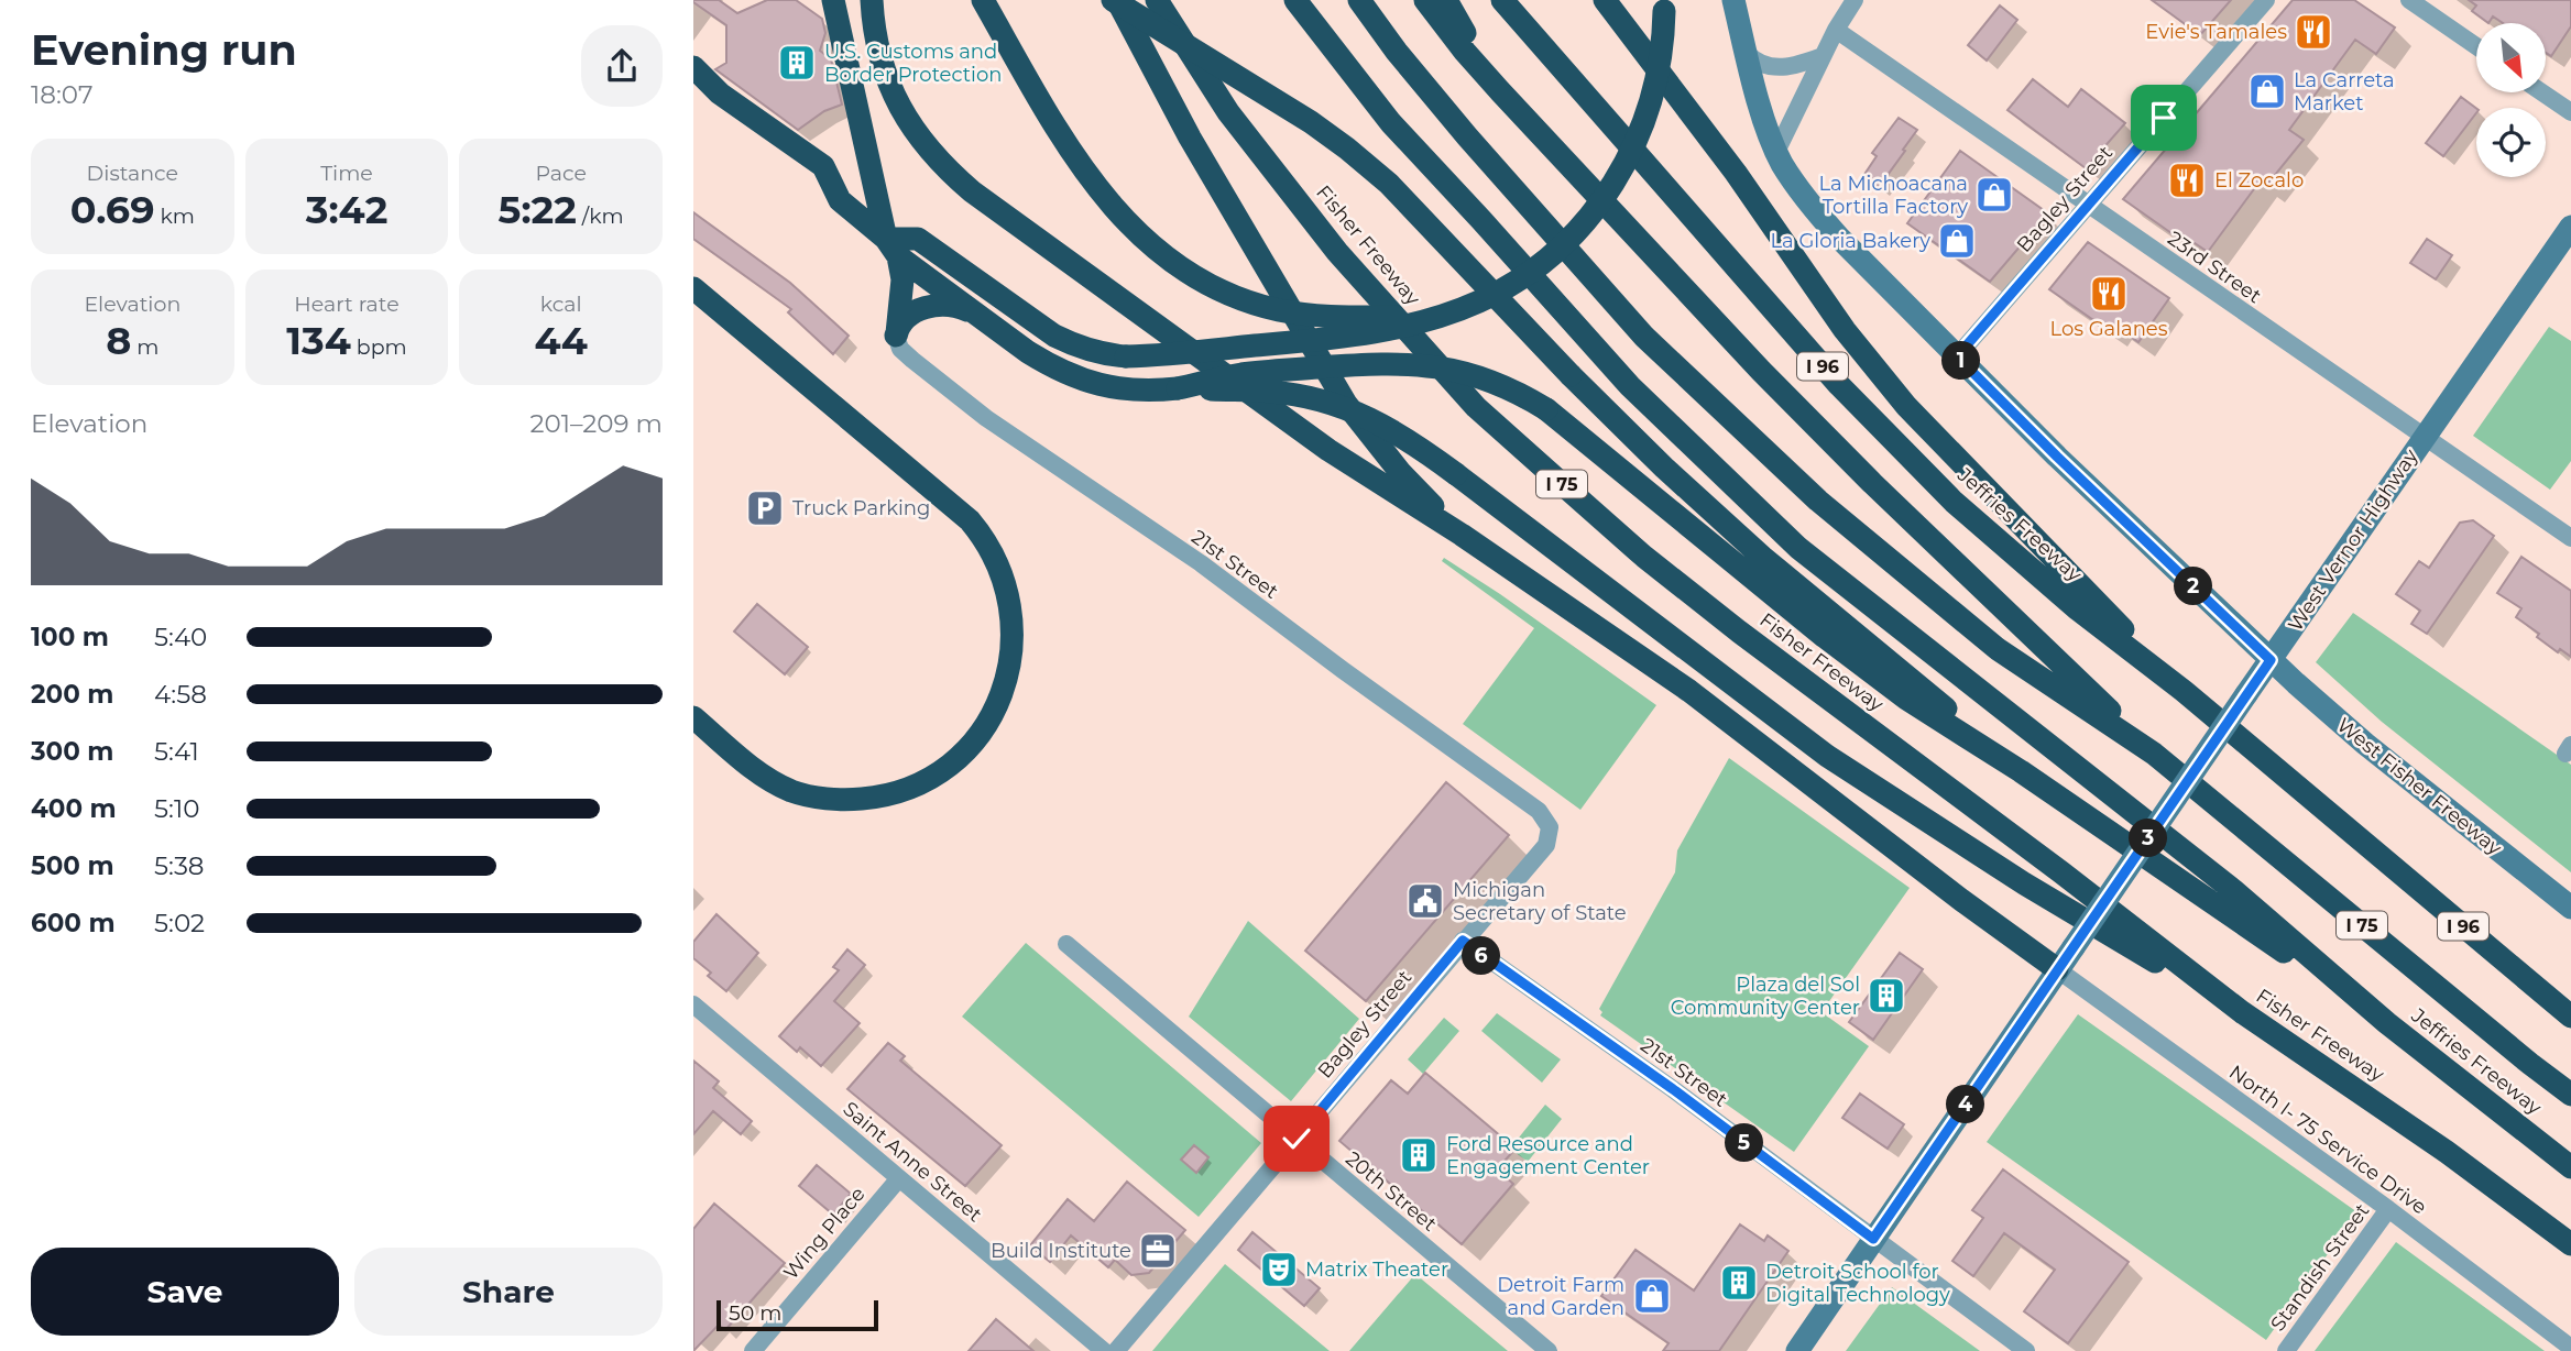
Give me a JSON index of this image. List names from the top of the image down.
{
  "streets": {
    "highway": [
      "Fisher Freeway",
      "I 96",
      "I 75",
      "Jeffries Freeway"
    ],
    "street": [
      "Bagley Street",
      "23rd Street",
      "West Vernor Highway",
      "21st Street",
      "West Fisher Freeway",
      "North I- 75 Service Drive",
      "Saint Anne Street",
      "20th Street",
      "Wing Place",
      "Standish Street"
    ]
  },
  "crossings": [
    ["Bagley Street", "23rd Street"],
    ["Bagley Street", "21st Street"],
    ["Bagley Street", "West Fisher Freeway"],
    ["Bagley Street", "20th Street"],
    ["23rd Street", "West Vernor Highway"],
    ["West Vernor Highway", "21st Street"],
    ["West Vernor Highway", "West Fisher Freeway"],
    ["West Vernor Highway", "North I- 75 Service Drive"],
    ["North I- 75 Service Drive", "Standish Street"],
    ["Saint Anne Street", "Wing Place"]
  ],
  "places": {
    "restaurant": ["Evie's Tamales", "El Zocalo", "Los Galanes"],
    "building": [
      "U.S. Customs and Border Protection",
      "Plaza del Sol Community Center",
      "Ford Resource and Engagement Center",
      "Detroit School for Digital Technology"
    ],
    "shop": [
      "La Carreta Market",
      "La Michoacana Tortilla Factory",
      "La Gloria Bakery",
      "Detroit Farm and Garden"
    ],
    "parking": ["Truck Parking"],
    "public building": ["Michigan Secretary of State"],
    "office": ["Build Institute"],
    "theatre": ["Matrix Theater"]
  },
  "scale_bar": "50 m",
  "north": "bottom right",
  "page": {
    "heading": ["Evening run", "18:07"],
    "stats": [
      ["Distance", "0.69 km"],
      ["Time", "3:42"],
      ["Pace", "5:22 /km"],
      ["Elevation", "8 m"],
      ["Heart rate", "134 bpm"],
      ["kcal", "44"]
    ],
    "pins": [
      "1",
      "2",
      "3",
      "6",
      "4",
      "5"
    ],
    "chart": ["Elevation", "201–209 m"],
    "list": [
      {
        "name": "100 m",
        "note": "5:40"
      },
      {
        "name": "200 m",
        "note": "4:58"
      },
      {
        "name": "300 m",
        "note": "5:41"
      },
      {
        "name": "400 m",
        "note": "5:10"
      },
      {
        "name": "500 m",
        "note": "5:38"
      },
      {
        "name": "600 m",
        "note": "5:02"
      }
    ],
    "buttons": ["Save", "Share"],
    "scale": "50 m"
  }
}
